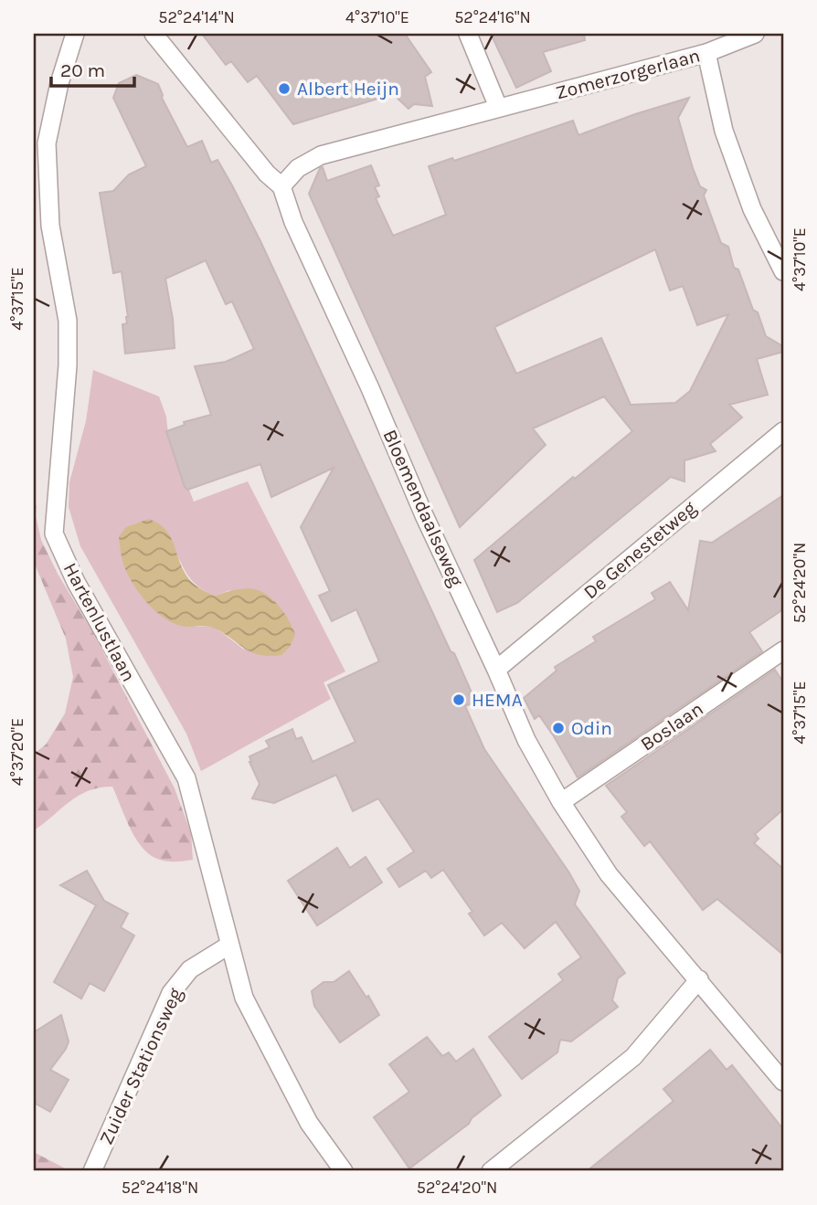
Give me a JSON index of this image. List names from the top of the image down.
{
  "streets": {
    "street": [
      "Zomerzorgerlaan",
      "Bloemendaalseweg",
      "De Genestetweg",
      "Hartenlustlaan",
      "Boslaan",
      "Zuider Stationsweg"
    ]
  },
  "crossings": [
    ["Zomerzorgerlaan", "Bloemendaalseweg"],
    ["Bloemendaalseweg", "De Genestetweg"],
    ["Bloemendaalseweg", "Boslaan"],
    ["Hartenlustlaan", "Zuider Stationsweg"]
  ],
  "places": ["Albert Heijn", "HEMA", "Odin"],
  "scale_bar": "20 m",
  "coordinates": [
    "52°24'14\"N",
    "4°37'10\"E",
    "52°24'16\"N",
    "4°37'15\"E",
    "52°24'20\"N",
    "4°37'20\"E",
    "52°24'18\"N"
  ]
}
